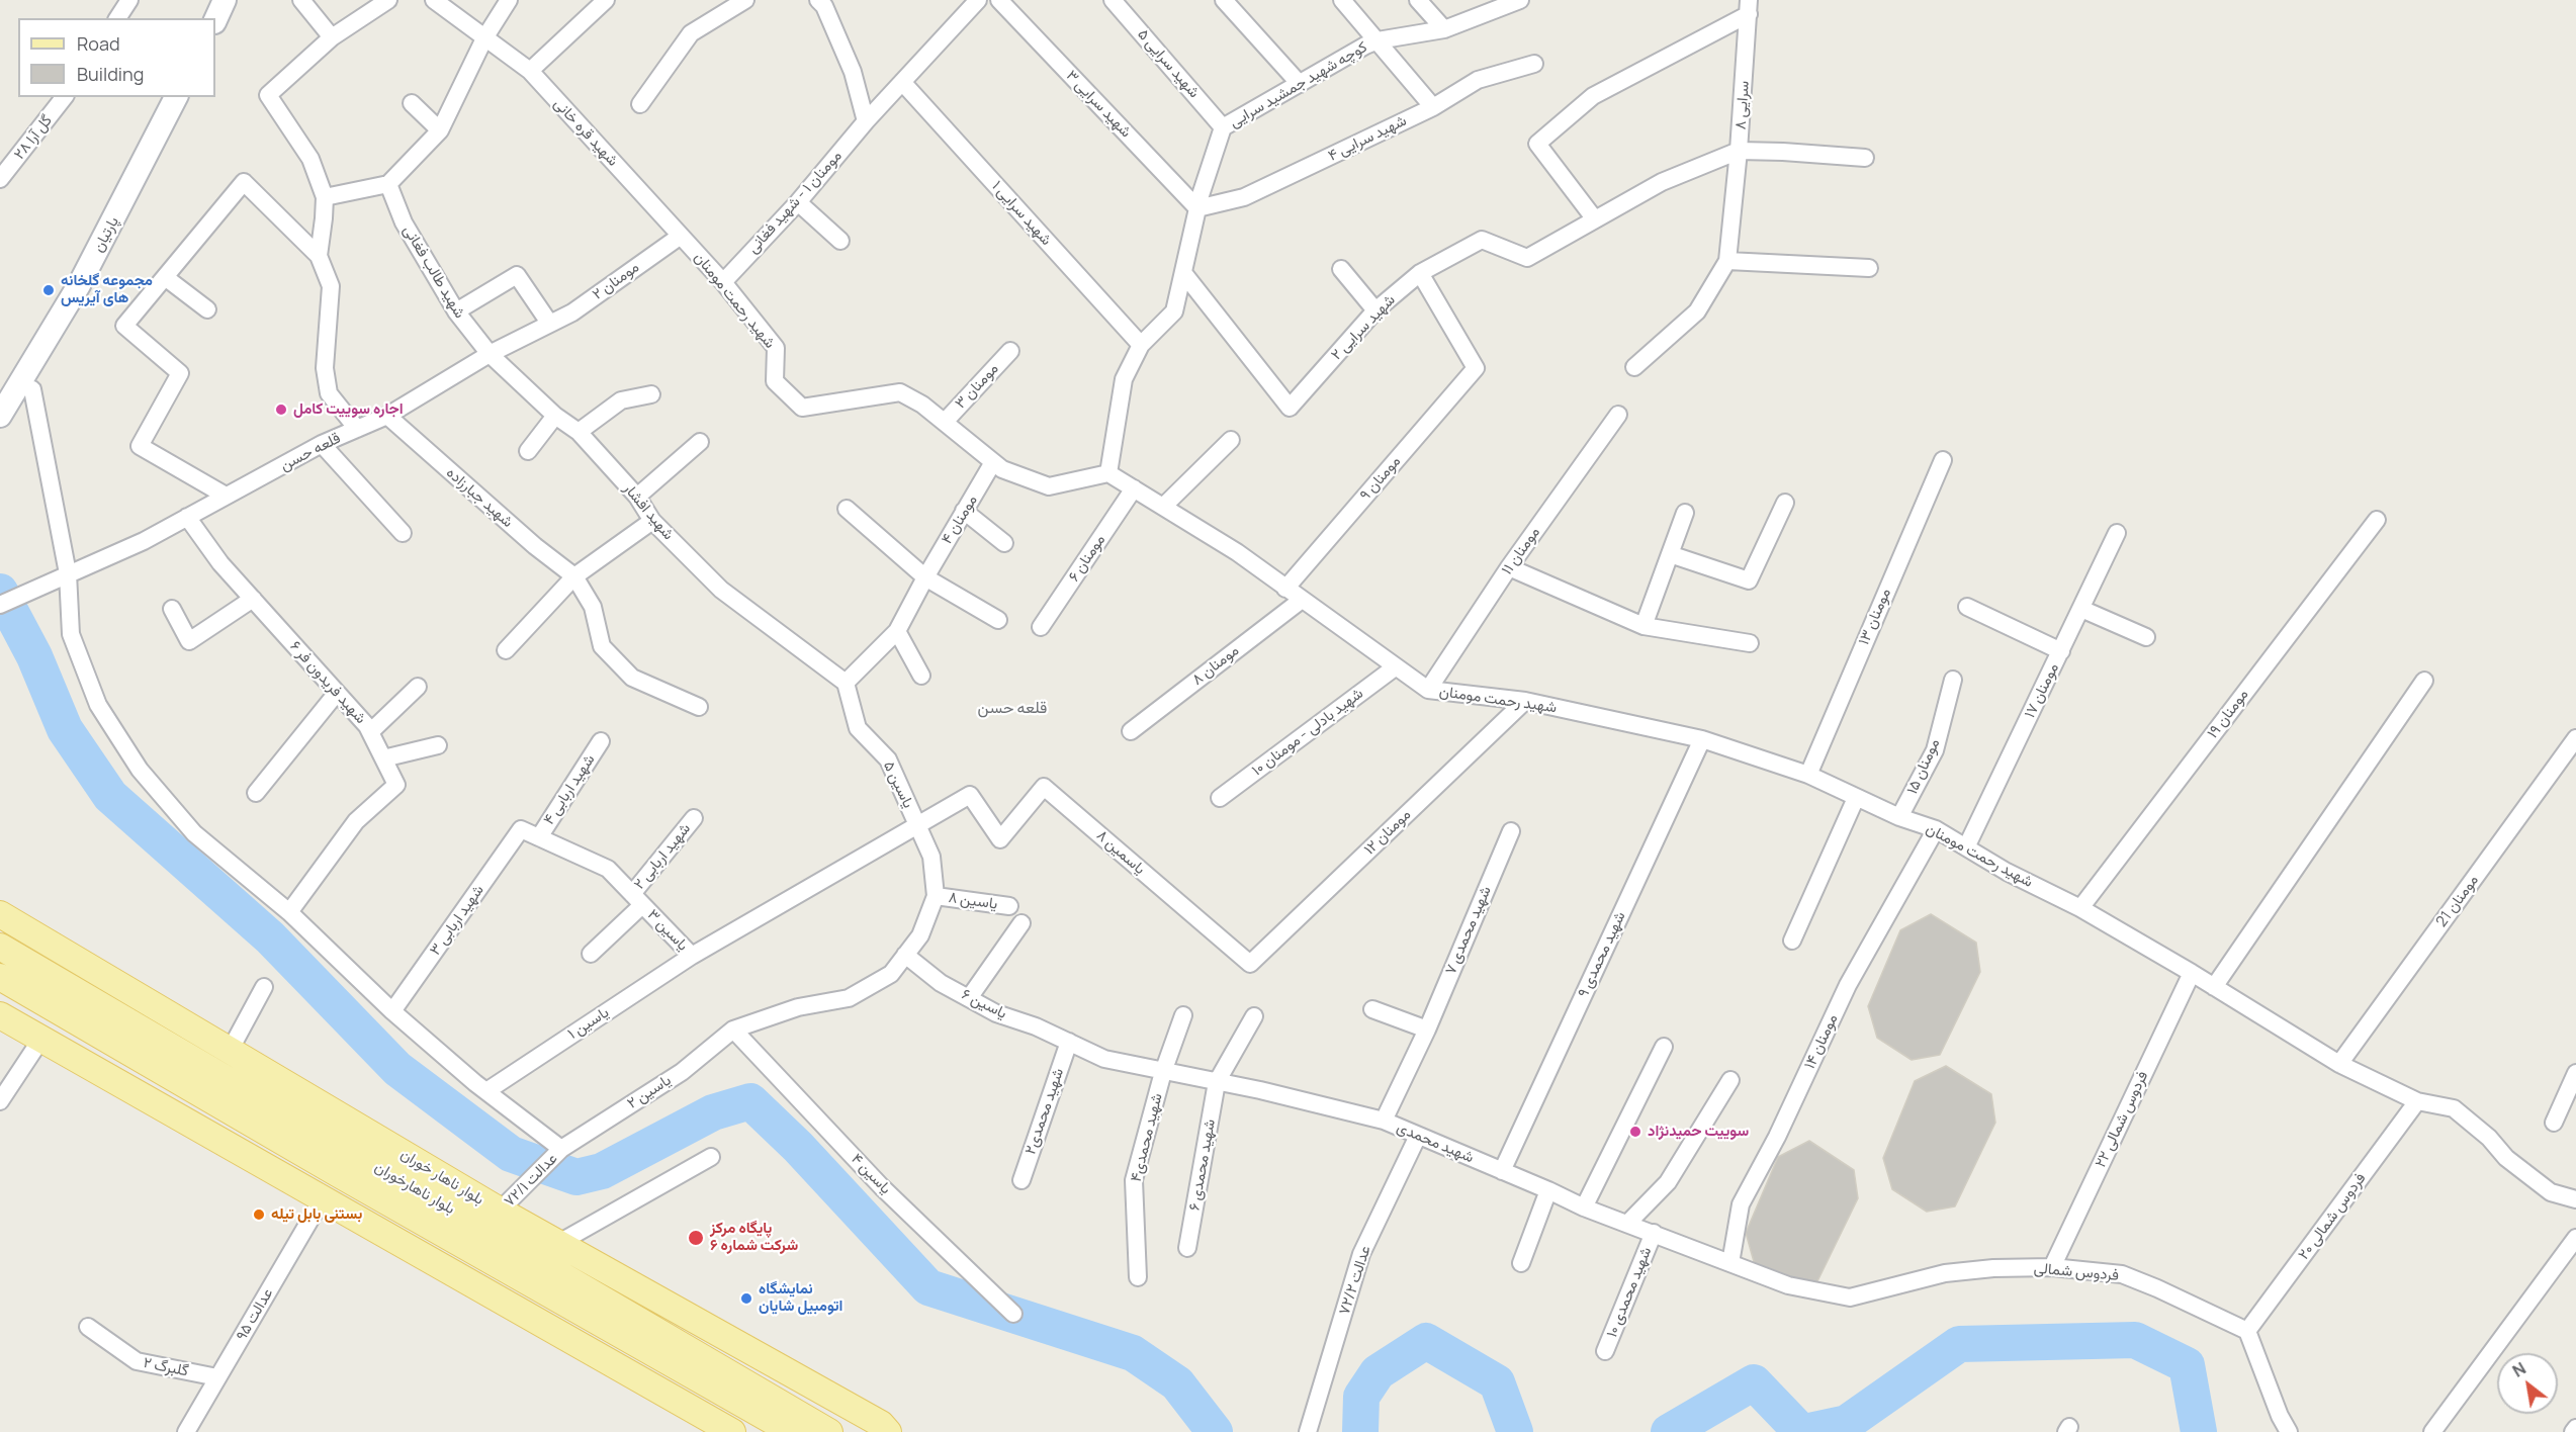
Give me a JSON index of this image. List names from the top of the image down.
{
  "streets": {
    "main road": ["پارتیان", "بلوار ناهار خوران", "بلوار ناهارخوران"],
    "street": [
      "شهید سرایی ۵",
      "کوچه شهید جمشید سرایی",
      "شهید سرایی ۳",
      "سرایی ۸",
      "شهید قره خانی",
      "۲۸ گل آرا",
      "شهید سرایی ۴",
      "مومنان ۱ - شهید فغانی",
      "شهید سرایی ۱",
      "شهید طالب فغانی",
      "۲ مومنان",
      "شهید رحمت مومنان",
      "شهید سرایی ۲",
      "مومنان ۳",
      "قلعه حسن",
      "مومنان ۹",
      "شهید جبارزاده",
      "شهید افشار",
      "۴ مومنان",
      "مومنان ۱۱",
      "مومنان ۶",
      "مومنان ۱۳",
      "مومنان ۸",
      "شهید فریدون فر ۶",
      "مومنان ۱۷",
      "مومنان ۱۹",
      "شهید بادلی - مومنان ۱۰",
      "مومنان ۱۵",
      "یاسین ۵",
      "شهید اربابی ۴",
      "مومنان ۱۲",
      "یاسمین ۸",
      "شهید اربابی ۲",
      "یاسین ۸",
      "مومنان 21",
      "شهید اربابی ۳",
      "یاسین ۳",
      "شهید محمدی ۷",
      "۹ شهید محمدی",
      "یاسین ۶",
      "یاسین ۱",
      "مومنان ۱۴",
      "یاسین ۲",
      "شهید محمدی۲",
      "فردوس شمالی ۲۲",
      "شهید محمدی۴",
      "شهید محمدی",
      "۶ شهید محمدی",
      "یاسین ۴",
      "عدالت ۷۲/۱",
      "فردوس شمالی ۲۰",
      "فردوس شمالی",
      "عدالت ۷۲/۲",
      "۱۰ شهید محمدی",
      "عدالت ۹۵",
      "گلبرگ ۲"
    ]
  },
  "crossings": [
    ["شهید سرایی ۵", "کوچه شهید جمشید سرایی"],
    ["کوچه شهید جمشید سرایی", "شهید سرایی ۳"],
    ["کوچه شهید جمشید سرایی", "شهید سرایی ۴"],
    ["کوچه شهید جمشید سرایی", "شهید سرایی ۱"],
    ["کوچه شهید جمشید سرایی", "شهید رحمت مومنان"],
    ["کوچه شهید جمشید سرایی", "شهید سرایی ۲"],
    ["شهید سرایی ۳", "شهید سرایی ۴"],
    ["سرایی ۸", "شهید سرایی ۲"],
    ["شهید قره خانی", "۲ مومنان"],
    ["شهید قره خانی", "شهید رحمت مومنان"],
    ["مومنان ۱ - شهید فغانی", "شهید سرایی ۱"],
    ["مومنان ۱ - شهید فغانی", "شهید رحمت مومنان"],
    ["شهید طالب فغانی", "قلعه حسن"],
    ["شهید طالب فغانی", "شهید افشار"],
    ["۲ مومنان", "شهید رحمت مومنان"],
    ["۲ مومنان", "قلعه حسن"],
    ["شهید رحمت مومنان", "مومنان ۳"],
    ["شهید رحمت مومنان", "مومنان ۹"],
    ["شهید رحمت مومنان", "۴ مومنان"],
    ["شهید رحمت مومنان", "مومنان ۱۱"],
    ["شهید رحمت مومنان", "مومنان ۶"],
    ["شهید رحمت مومنان", "مومنان ۱۳"],
    ["شهید رحمت مومنان", "مومنان ۸"],
    ["شهید رحمت مومنان", "مومنان ۱۷"],
    ["شهید رحمت مومنان", "مومنان ۱۹"],
    ["شهید رحمت مومنان", "شهید بادلی - مومنان ۱۰"],
    ["شهید رحمت مومنان", "مومنان ۱۵"],
    ["شهید رحمت مومنان", "مومنان ۱۲"],
    ["شهید رحمت مومنان", "مومنان 21"],
    ["شهید رحمت مومنان", "۹ شهید محمدی"],
    ["شهید رحمت مومنان", "مومنان ۱۴"],
    ["شهید رحمت مومنان", "فردوس شمالی ۲۲"],
    ["شهید رحمت مومنان", "فردوس شمالی ۲۰"],
    ["شهید سرایی ۲", "مومنان ۹"],
    ["قلعه حسن", "شهید جبارزاده"],
    ["قلعه حسن", "شهید افشار"],
    ["قلعه حسن", "شهید فریدون فر ۶"],
    ["شهید افشار", "۴ مومنان"],
    ["شهید افشار", "یاسین ۵"],
    ["۴ مومنان", "یاسین ۵"],
    ["یاسین ۵", "یاسین ۸"],
    ["یاسین ۵", "یاسین ۱"],
    ["شهید اربابی ۴", "یاسین ۳"],
    ["مومنان ۱۲", "یاسمین ۸"],
    ["یاسمین ۸", "یاسین ۱"],
    ["شهید اربابی ۲", "یاسین ۳"],
    ["شهید اربابی ۳", "یاسین ۳"],
    ["یاسین ۳", "یاسین ۱"],
    ["شهید محمدی ۷", "شهید محمدی"],
    ["۹ شهید محمدی", "شهید محمدی"],
    ["یاسین ۶", "شهید محمدی۲"],
    ["یاسین ۶", "شهید محمدی"],
    ["مومنان ۱۴", "شهید محمدی"],
    ["یاسین ۲", "یاسین ۴"],
    ["یاسین ۲", "عدالت ۷۲/۱"],
    ["شهید محمدی۲", "شهید محمدی"],
    ["فردوس شمالی ۲۲", "فردوس شمالی"],
    ["شهید محمدی۴", "شهید محمدی"],
    ["شهید محمدی", "۶ شهید محمدی"],
    ["شهید محمدی", "فردوس شمالی"],
    ["شهید محمدی", "عدالت ۷۲/۲"],
    ["شهید محمدی", "۱۰ شهید محمدی"],
    ["بلوار ناهار خوران", "عدالت ۷۲/۱"],
    ["فردوس شمالی ۲۰", "فردوس شمالی"],
    ["عدالت ۹۵", "گلبرگ ۲"]
  ],
  "districts": ["قلعه حسن"],
  "places": [
    "مجموعه گلخانه های آیریس",
    "اجاره سوییت کامل",
    "سوییت حمیدنژاد",
    "بستنی بابل تیله",
    "پایگاه مرکز شرکت شماره ۶",
    "نمایشگاه اتومبیل شایان"
  ],
  "legend": ["Road", "Building"],
  "north": "top left"
}
